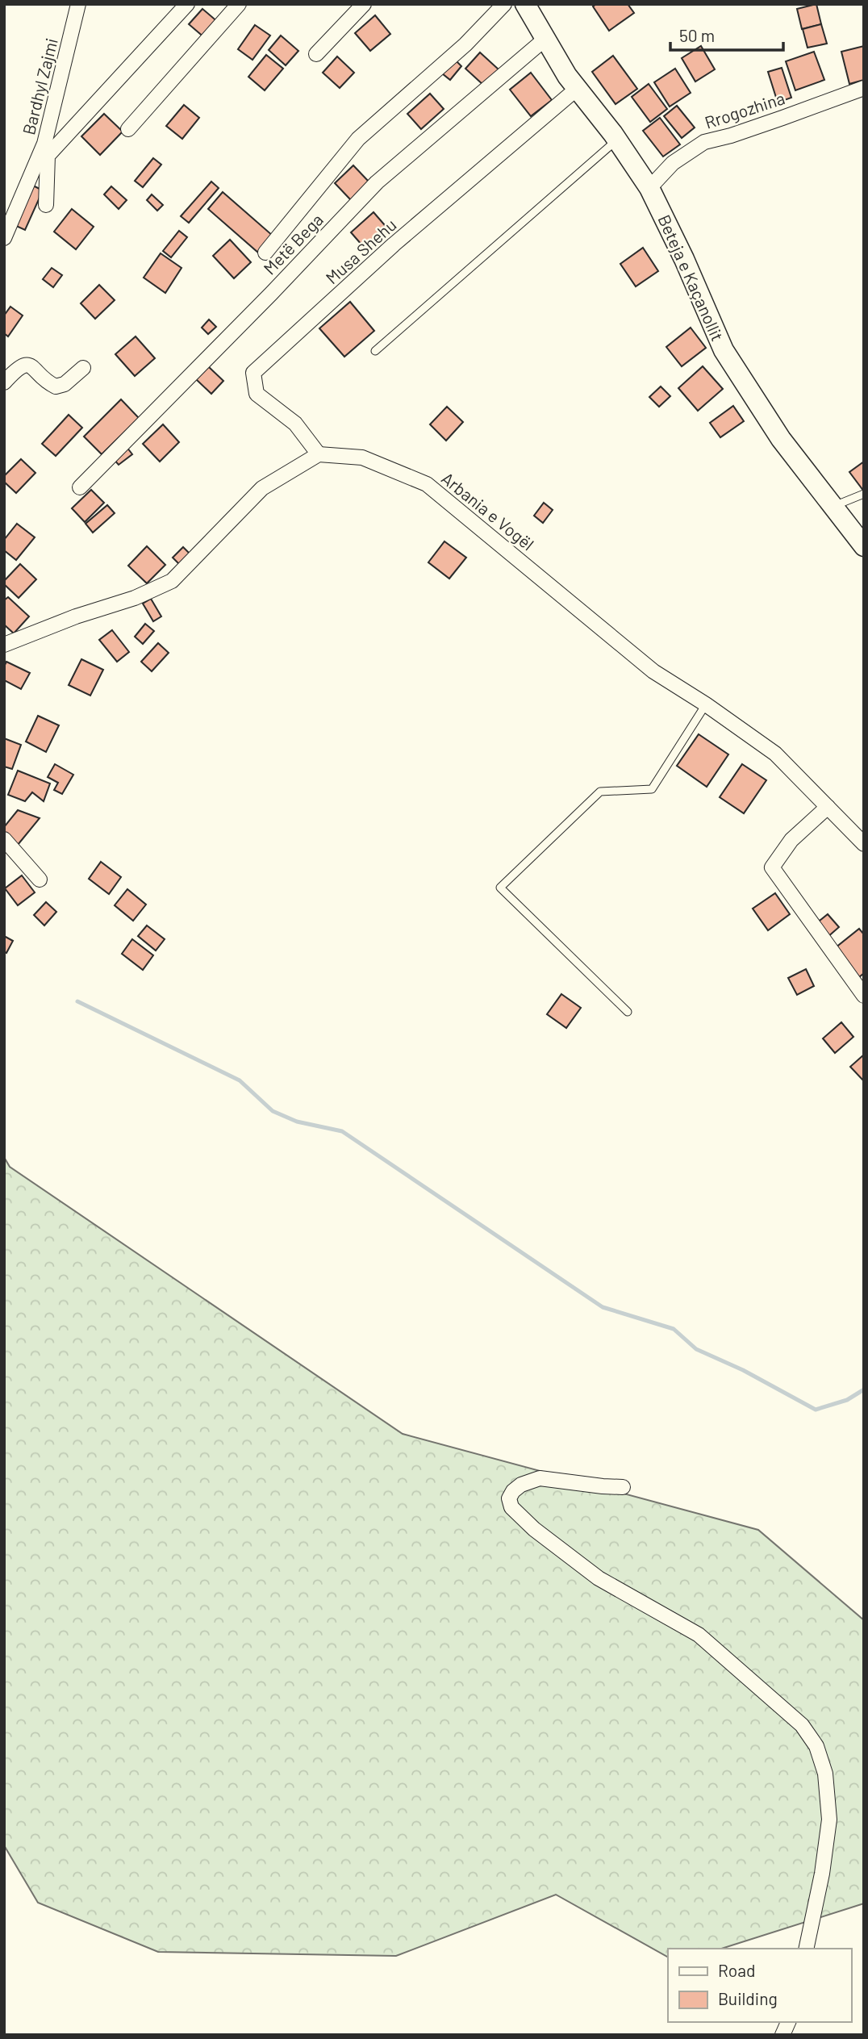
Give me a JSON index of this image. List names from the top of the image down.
{
  "streets": {
    "street": [
      "Bardhyl Zajmi",
      "Rrogozhina",
      "Metë Bega",
      "Musa Shehu",
      "Beteja e Kaçanollit",
      "Arbania e Vogël"
    ]
  },
  "crossings": [
    ["Rrogozhina", "Beteja e Kaçanollit"],
    ["Metë Bega", "Beteja e Kaçanollit"],
    ["Musa Shehu", "Beteja e Kaçanollit"],
    ["Musa Shehu", "Arbania e Vogël"]
  ],
  "legend": ["Road", "Building"],
  "scale_bar": "50 m"
}
